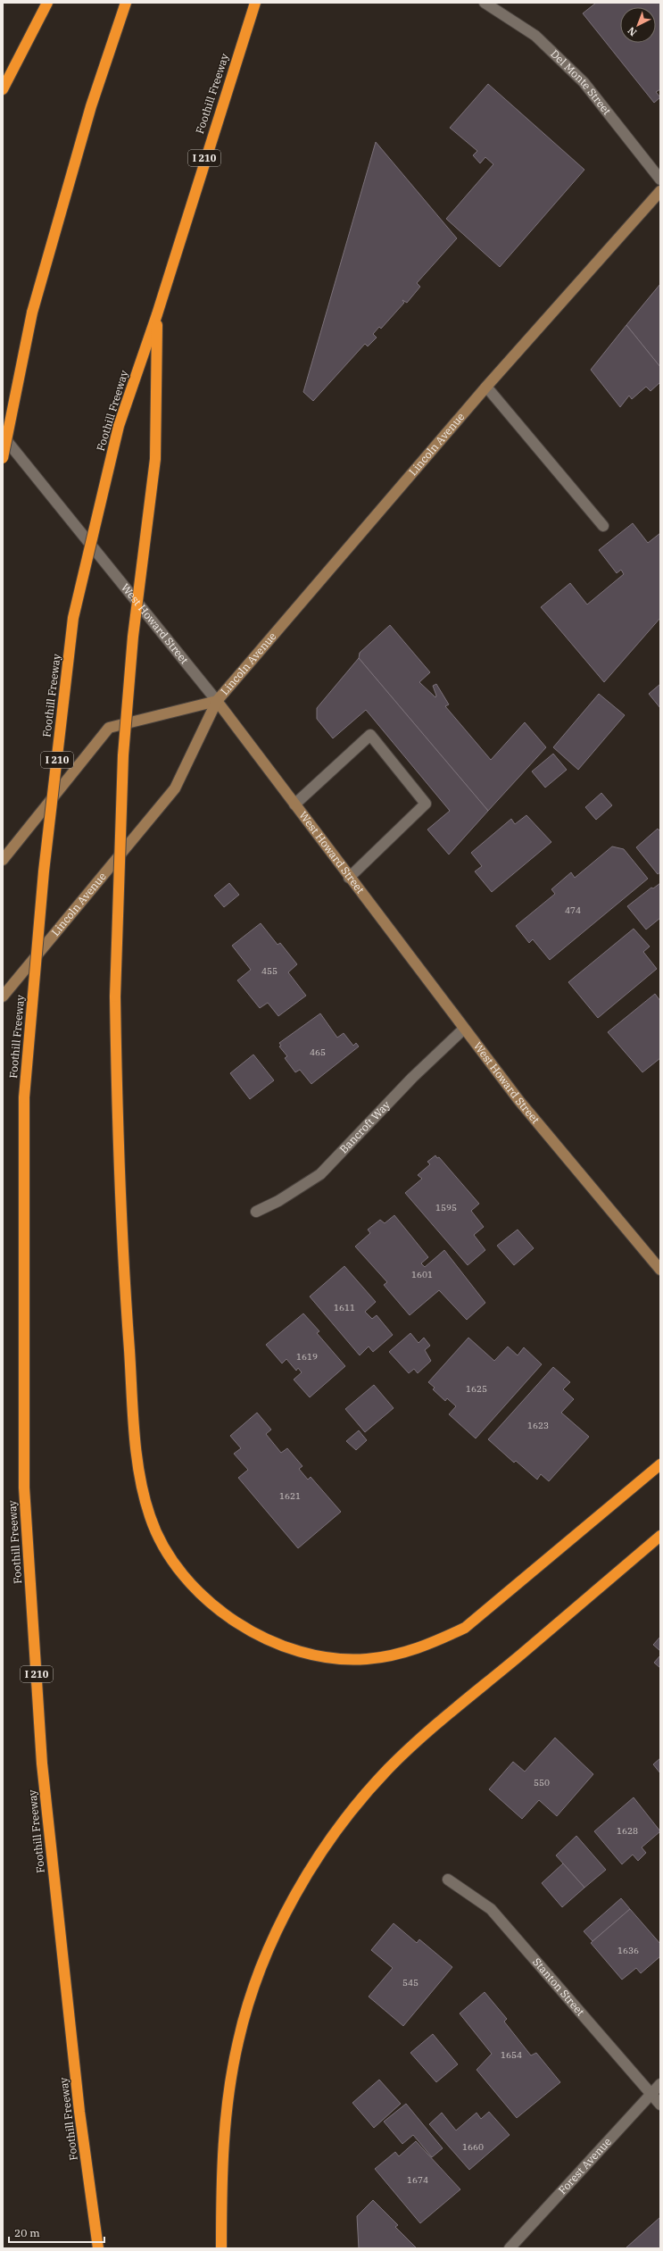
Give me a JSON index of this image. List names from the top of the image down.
{
  "streets": {
    "highway": ["Foothill Freeway", "I 210"],
    "main road": ["Lincoln Avenue", "West Howard Street"],
    "street": [
      "Del Monte Street",
      "Bancroft Way",
      "Stanton Street",
      "Forest Avenue"
    ]
  },
  "crossings": [
    ["Lincoln Avenue", "West Howard Street"],
    ["West Howard Street", "Bancroft Way"],
    ["Stanton Street", "Forest Avenue"]
  ],
  "house_numbers": [
    "474",
    "455",
    "465",
    "1595",
    "1601",
    "1611",
    "1619",
    "1625",
    "1623",
    "1621",
    "550",
    "1628",
    "1636",
    "545",
    "1654",
    "1660",
    "1674"
  ],
  "scale_bar": "20 m",
  "north": "bottom left"
}
